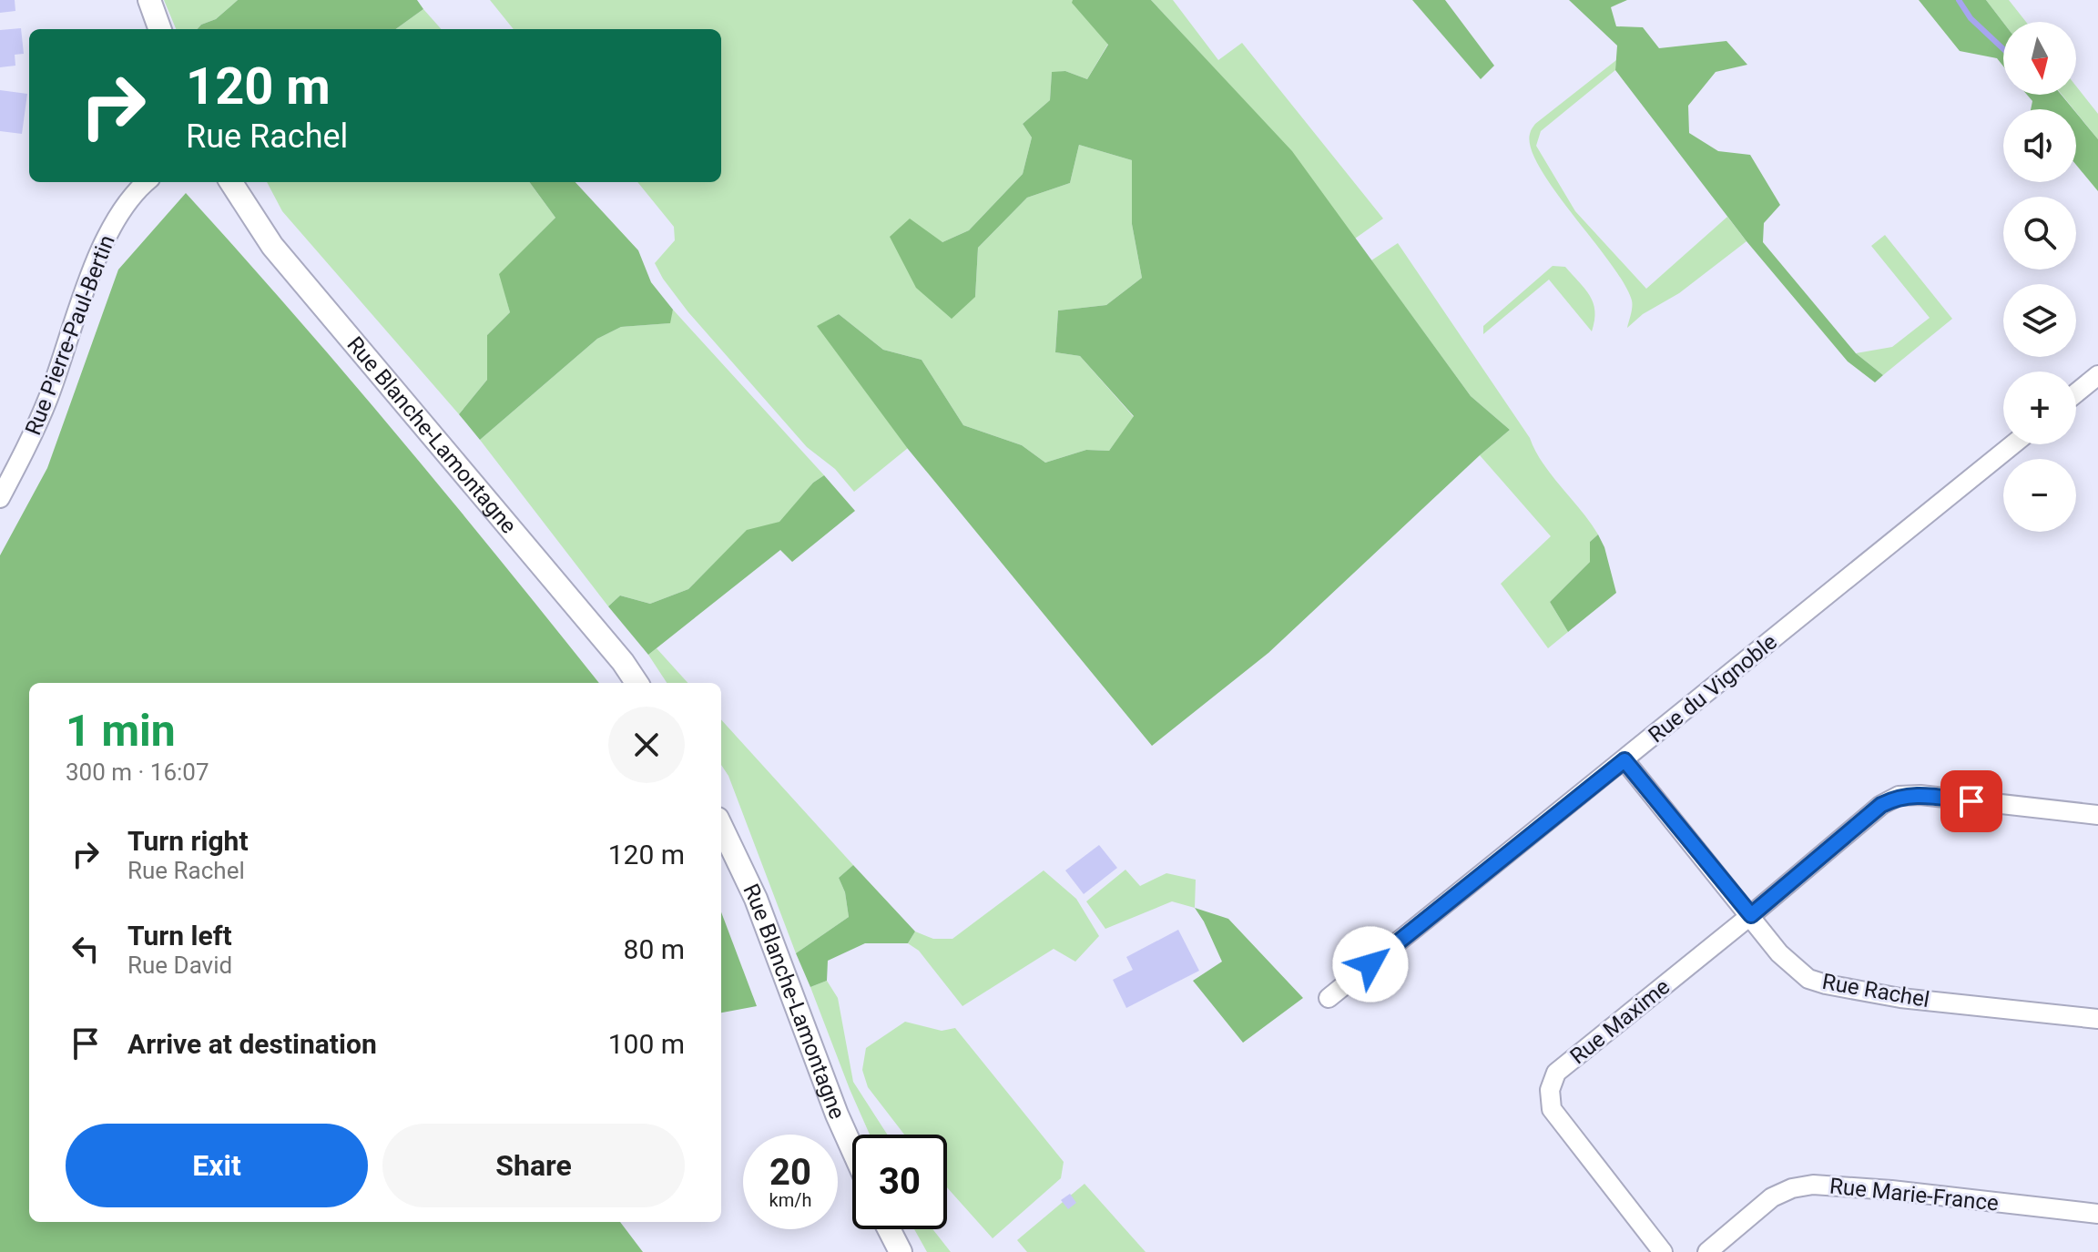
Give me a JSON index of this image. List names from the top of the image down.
{
  "streets": {
    "street": [
      "Rue Pierre-Paul-Bertin",
      "Rue Blanche-Lamontagne",
      "Rue du Vignoble",
      "Rue Rachel",
      "Rue Maxime",
      "Rue Marie-France"
    ]
  },
  "crossings": [
    ["Rue du Vignoble", "Rue Rachel"],
    ["Rue Rachel", "Rue Maxime"]
  ],
  "north": "bottom",
  "page": {
    "map_buttons": ["+", "−"],
    "turn": ["120 m", "Rue Rachel"],
    "heading": ["1 min", "300 m · 16:07"],
    "list": [
      {
        "name": "Turn right",
        "note": "Rue Rachel",
        "value": "120 m"
      },
      {
        "name": "Turn left",
        "note": "Rue David",
        "value": "80 m"
      },
      {
        "name": "Arrive at destination",
        "value": "100 m"
      }
    ],
    "buttons": ["Exit", "Share"],
    "speed": "20 km/h",
    "limit": "30"
  }
}
